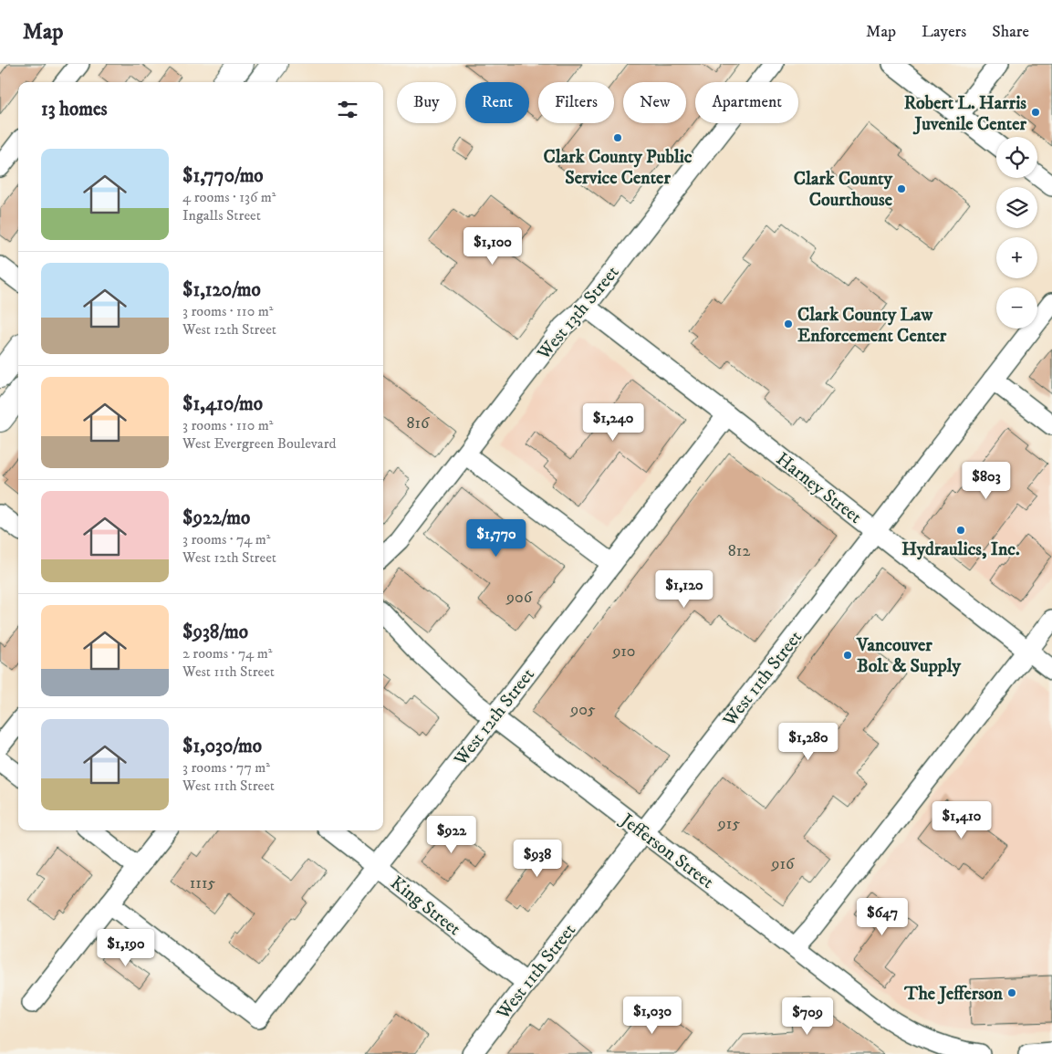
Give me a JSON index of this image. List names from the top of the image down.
{
  "streets": {
    "street": [
      "West 13th Street",
      "Harney Street",
      "West 11th Street",
      "West 12th Street",
      "Jefferson Street",
      "King Street"
    ]
  },
  "crossings": [
    ["West 13th Street", "Harney Street"],
    ["Harney Street", "West 11th Street"],
    ["Harney Street", "West 12th Street"],
    ["West 11th Street", "Jefferson Street"],
    ["West 11th Street", "King Street"],
    ["West 12th Street", "Jefferson Street"],
    ["West 12th Street", "King Street"]
  ],
  "places": [
    "Robert L. Harris Juvenile Center",
    "Clark County Public Service Center",
    "Clark County Courthouse",
    "Clark County Law Enforcement Center",
    "Hydraulics, Inc.",
    "Vancouver Bolt & Supply",
    "The Jefferson"
  ],
  "house_numbers": [
    "816",
    "812",
    "906",
    "910",
    "905",
    "915",
    "916",
    "1115"
  ],
  "page": {
    "header": "Map",
    "nav": ["Map", "Layers", "Share"],
    "chip": [
      "Buy",
      "Rent",
      "Filters",
      "New",
      "Apartment"
    ],
    "heading": "13 homes",
    "map_buttons": ["+", "−"],
    "list": [
      {
        "name": "$1,770/mo",
        "note": "4 rooms · 136 m² · Ingalls Street"
      },
      {
        "name": "$1,120/mo",
        "note": "3 rooms · 110 m² · West 12th Street"
      },
      {
        "name": "$1,410/mo",
        "note": "3 rooms · 110 m² · West Evergreen Boulevard"
      },
      {
        "name": "$922/mo",
        "note": "3 rooms · 74 m² · West 12th Street"
      },
      {
        "name": "$938/mo",
        "note": "2 rooms · 74 m² · West 11th Street"
      },
      {
        "name": "$1,030/mo",
        "note": "3 rooms · 77 m² · West 11th Street"
      }
    ],
    "price": [
      "$1,100",
      "$1,240",
      "$803",
      "$1,770",
      "$1,120",
      "$1,280",
      "$1,410",
      "$922",
      "$938",
      "$647",
      "$1,190",
      "$1,030",
      "$709"
    ]
  }
}
